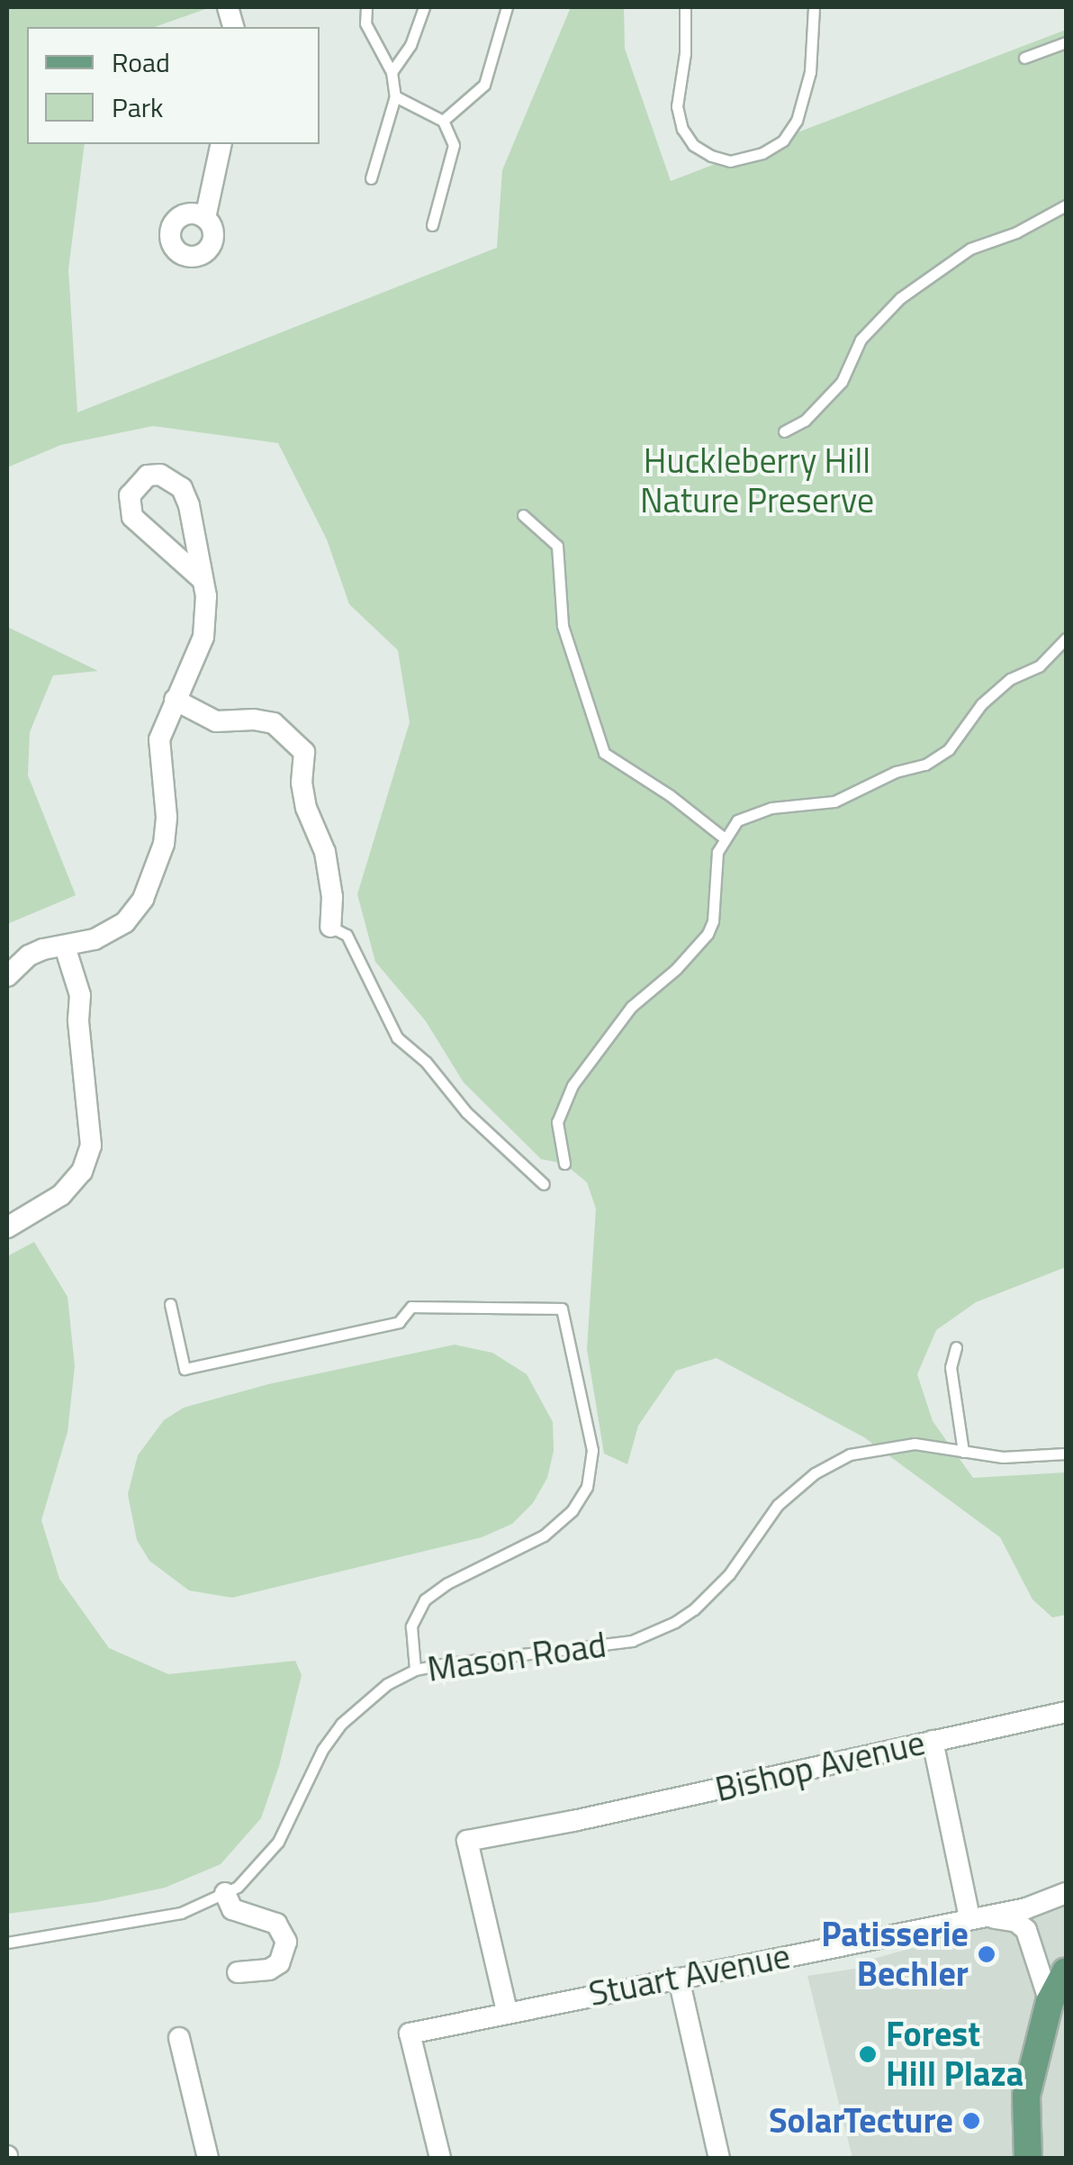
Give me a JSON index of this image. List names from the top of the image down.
{
  "streets": {
    "street": ["Bishop Avenue", "Stuart Avenue"],
    "lane": ["Mason Road"]
  },
  "crossings": [
    ["Bishop Avenue", "Stuart Avenue"]
  ],
  "parks": ["Huckleberry Hill Nature Preserve"],
  "places": ["Patisserie Bechler", "Forest Hill Plaza", "SolarTecture"],
  "legend": ["Road", "Park"]
}
